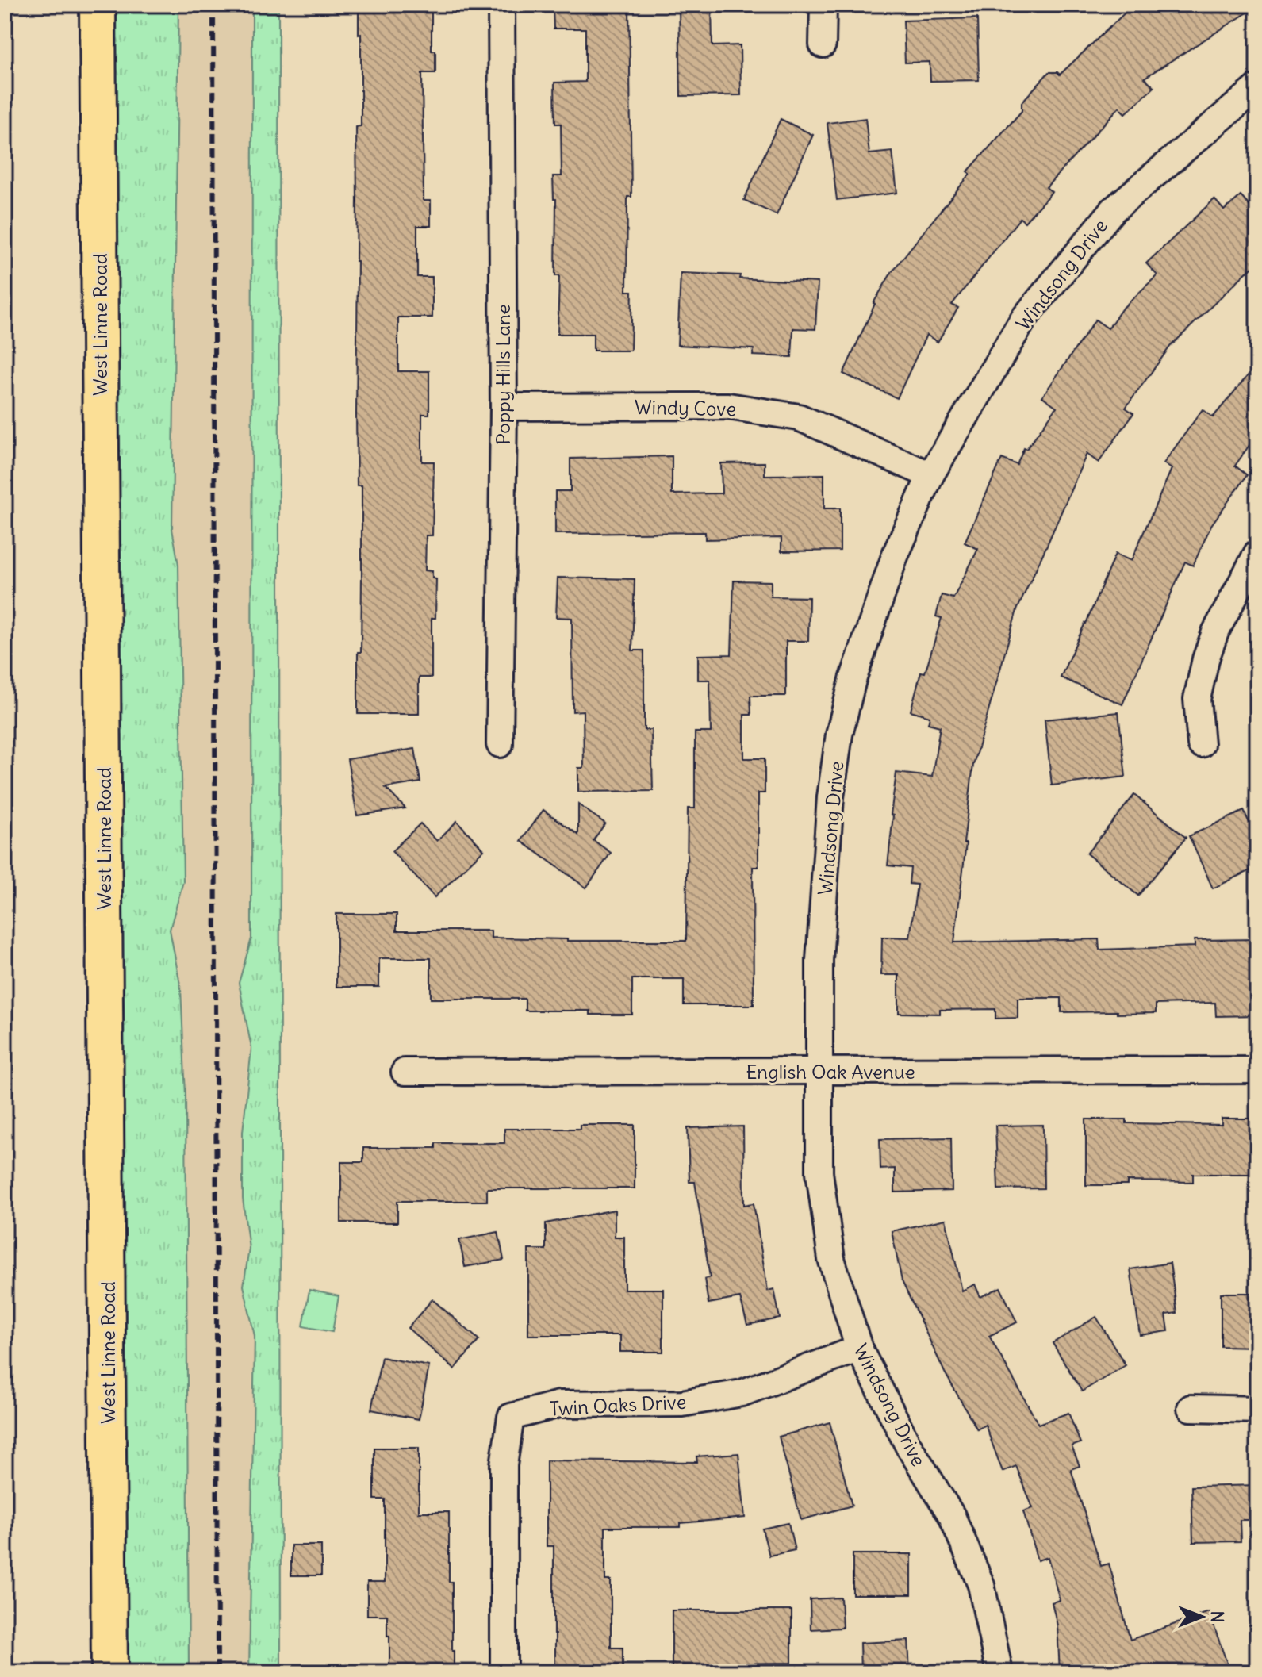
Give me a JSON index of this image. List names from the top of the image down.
{
  "streets": {
    "main road": ["West Linne Road"],
    "street": [
      "Windsong Drive",
      "Poppy Hills Lane",
      "Windy Cove",
      "English Oak Avenue",
      "Twin Oaks Drive"
    ]
  },
  "crossings": [
    ["Windsong Drive", "Windy Cove"],
    ["Windsong Drive", "English Oak Avenue"],
    ["Windsong Drive", "Twin Oaks Drive"],
    ["Poppy Hills Lane", "Windy Cove"]
  ],
  "north": "right"
}
